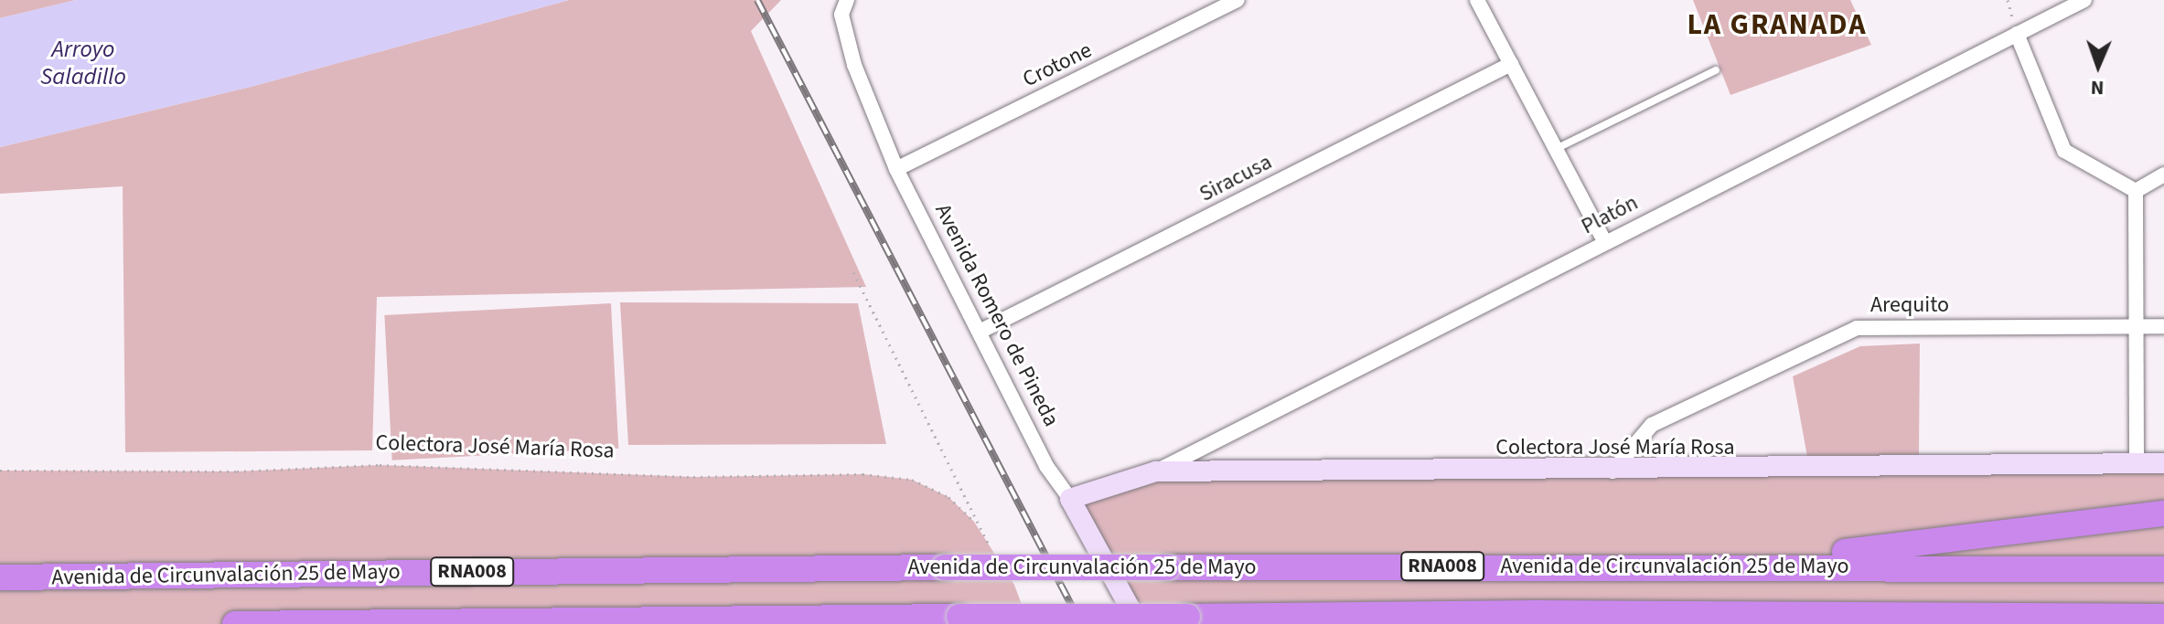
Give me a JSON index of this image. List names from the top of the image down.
{
  "streets": {
    "highway": ["RNA008", "Avenida de Circunvalación 25 de Mayo"],
    "main road": ["Avenida Romero de Pineda", "Colectora José María Rosa"],
    "street": [
      "Crotone",
      "Siracusa",
      "Platón",
      "Arequito"
    ]
  },
  "crossings": [
    ["Crotone", "Avenida Romero de Pineda"],
    ["Siracusa", "Avenida Romero de Pineda"],
    ["Platón", "Colectora José María Rosa"],
    ["Arequito", "Colectora José María Rosa"],
    ["Avenida Romero de Pineda", "Colectora José María Rosa"]
  ],
  "districts": ["LA GRANADA"],
  "water": ["Arroyo Saladillo"],
  "north": "bottom"
}
